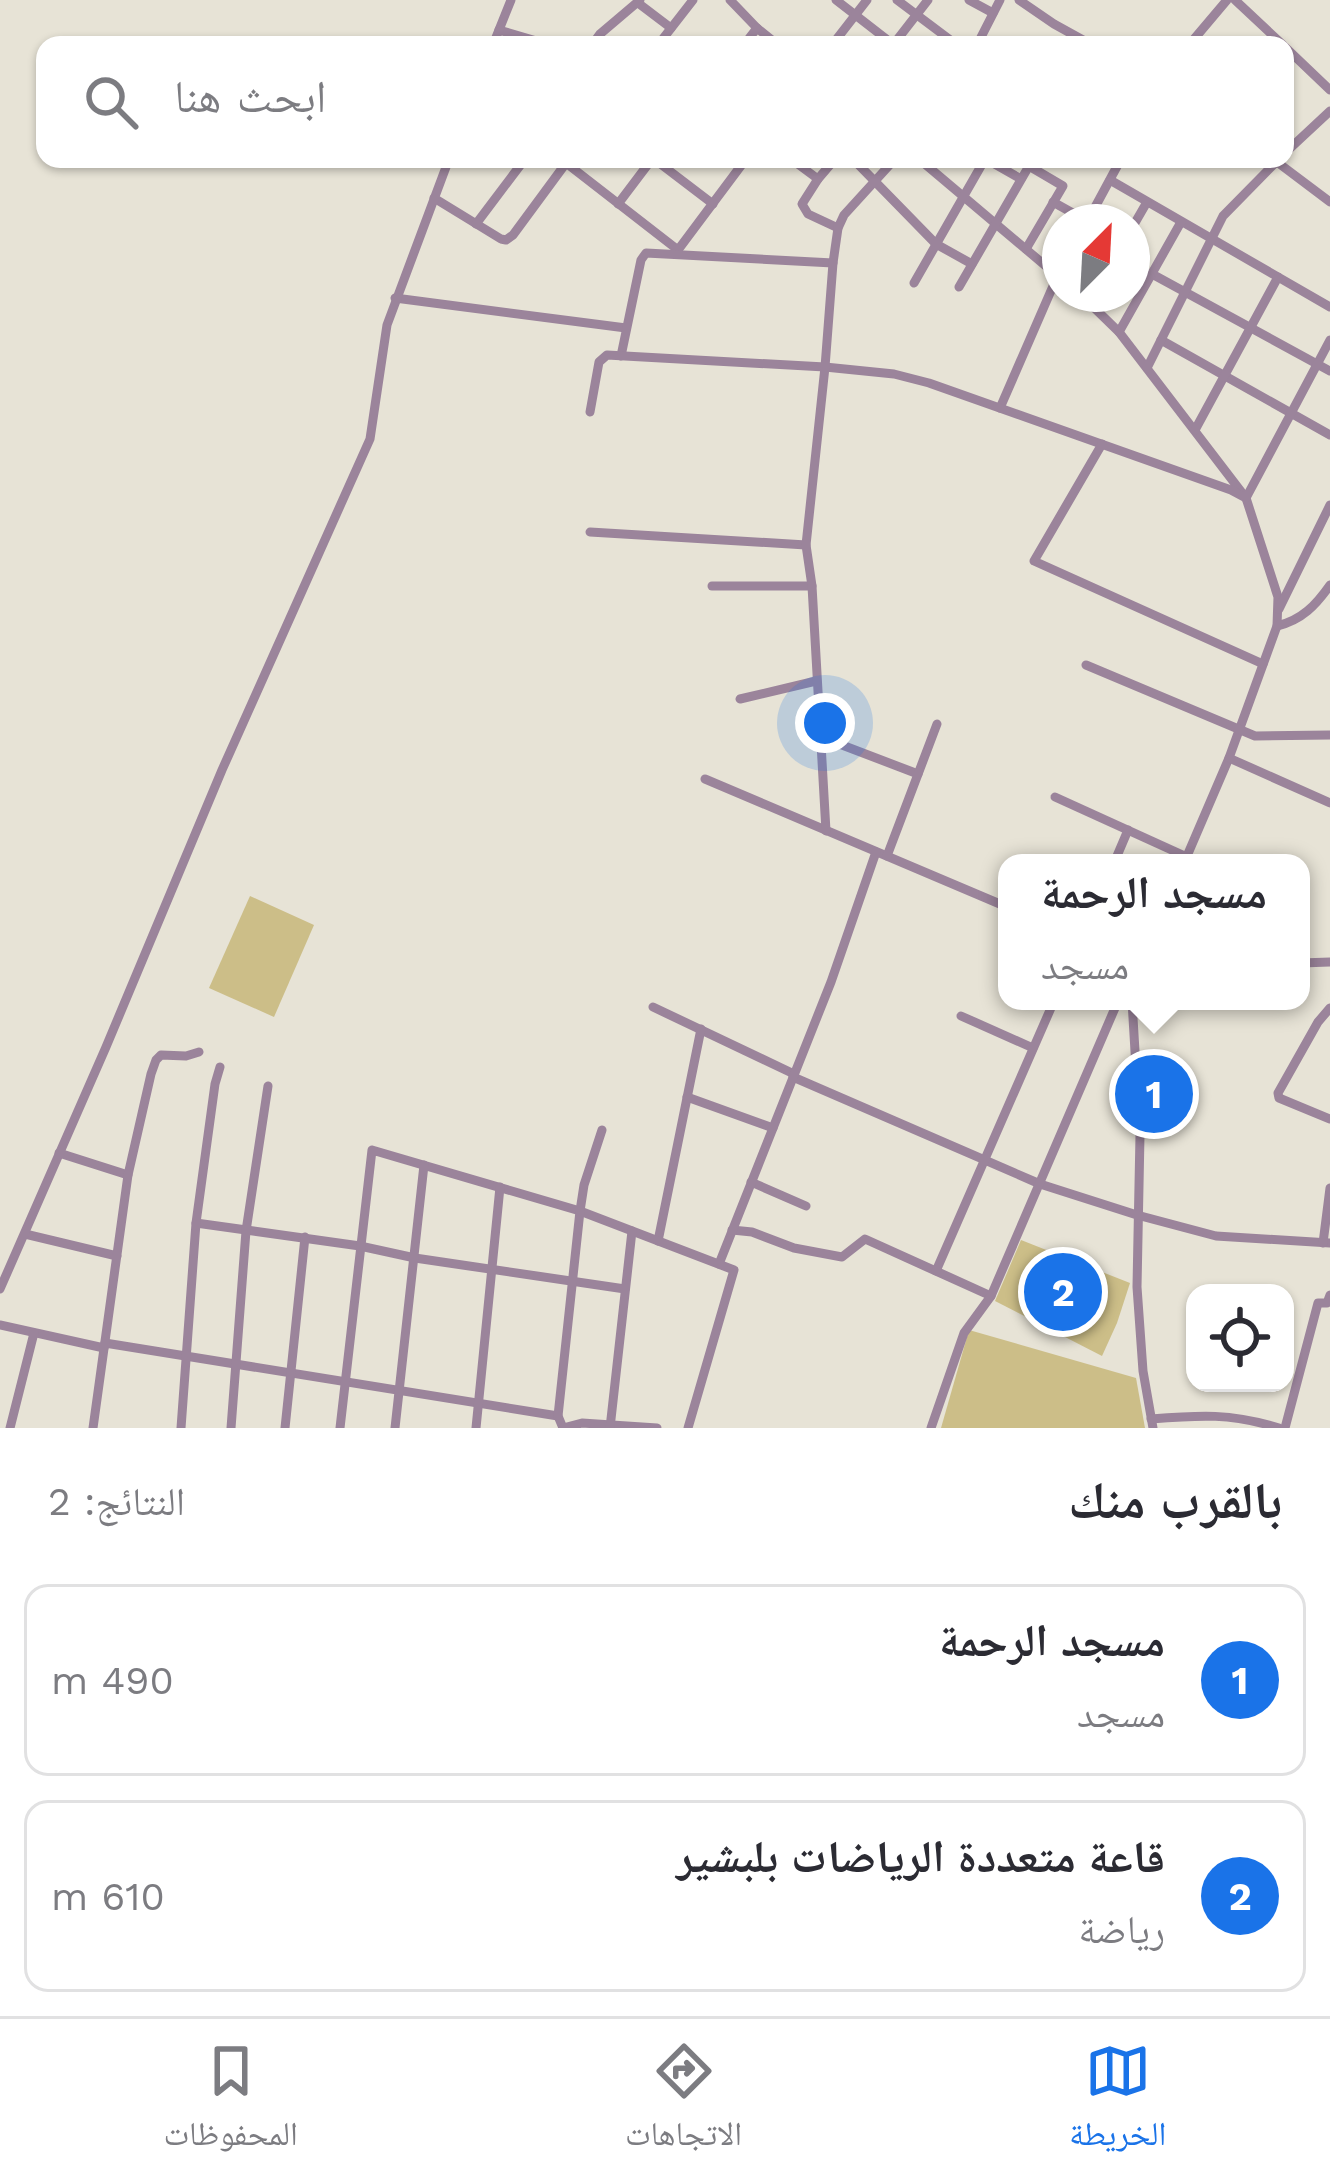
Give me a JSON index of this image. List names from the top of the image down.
{
  "north": "top right",
  "page": {
    "search": "ابحث هنا",
    "popup": ["مسجد الرحمة", "مسجد"],
    "pins": ["1", "2"],
    "heading": ["بالقرب منك", "النتائج: 2"],
    "list": [
      {
        "mark": "1",
        "name": "مسجد الرحمة",
        "note": "مسجد",
        "value": "490 m"
      },
      {
        "mark": "2",
        "name": "قاعة متعددة الرياضات بلبشير",
        "note": "رياضة",
        "value": "610 m"
      }
    ],
    "nav": ["الخريطة", "الاتجاهات", "المحفوظات"]
  }
}
